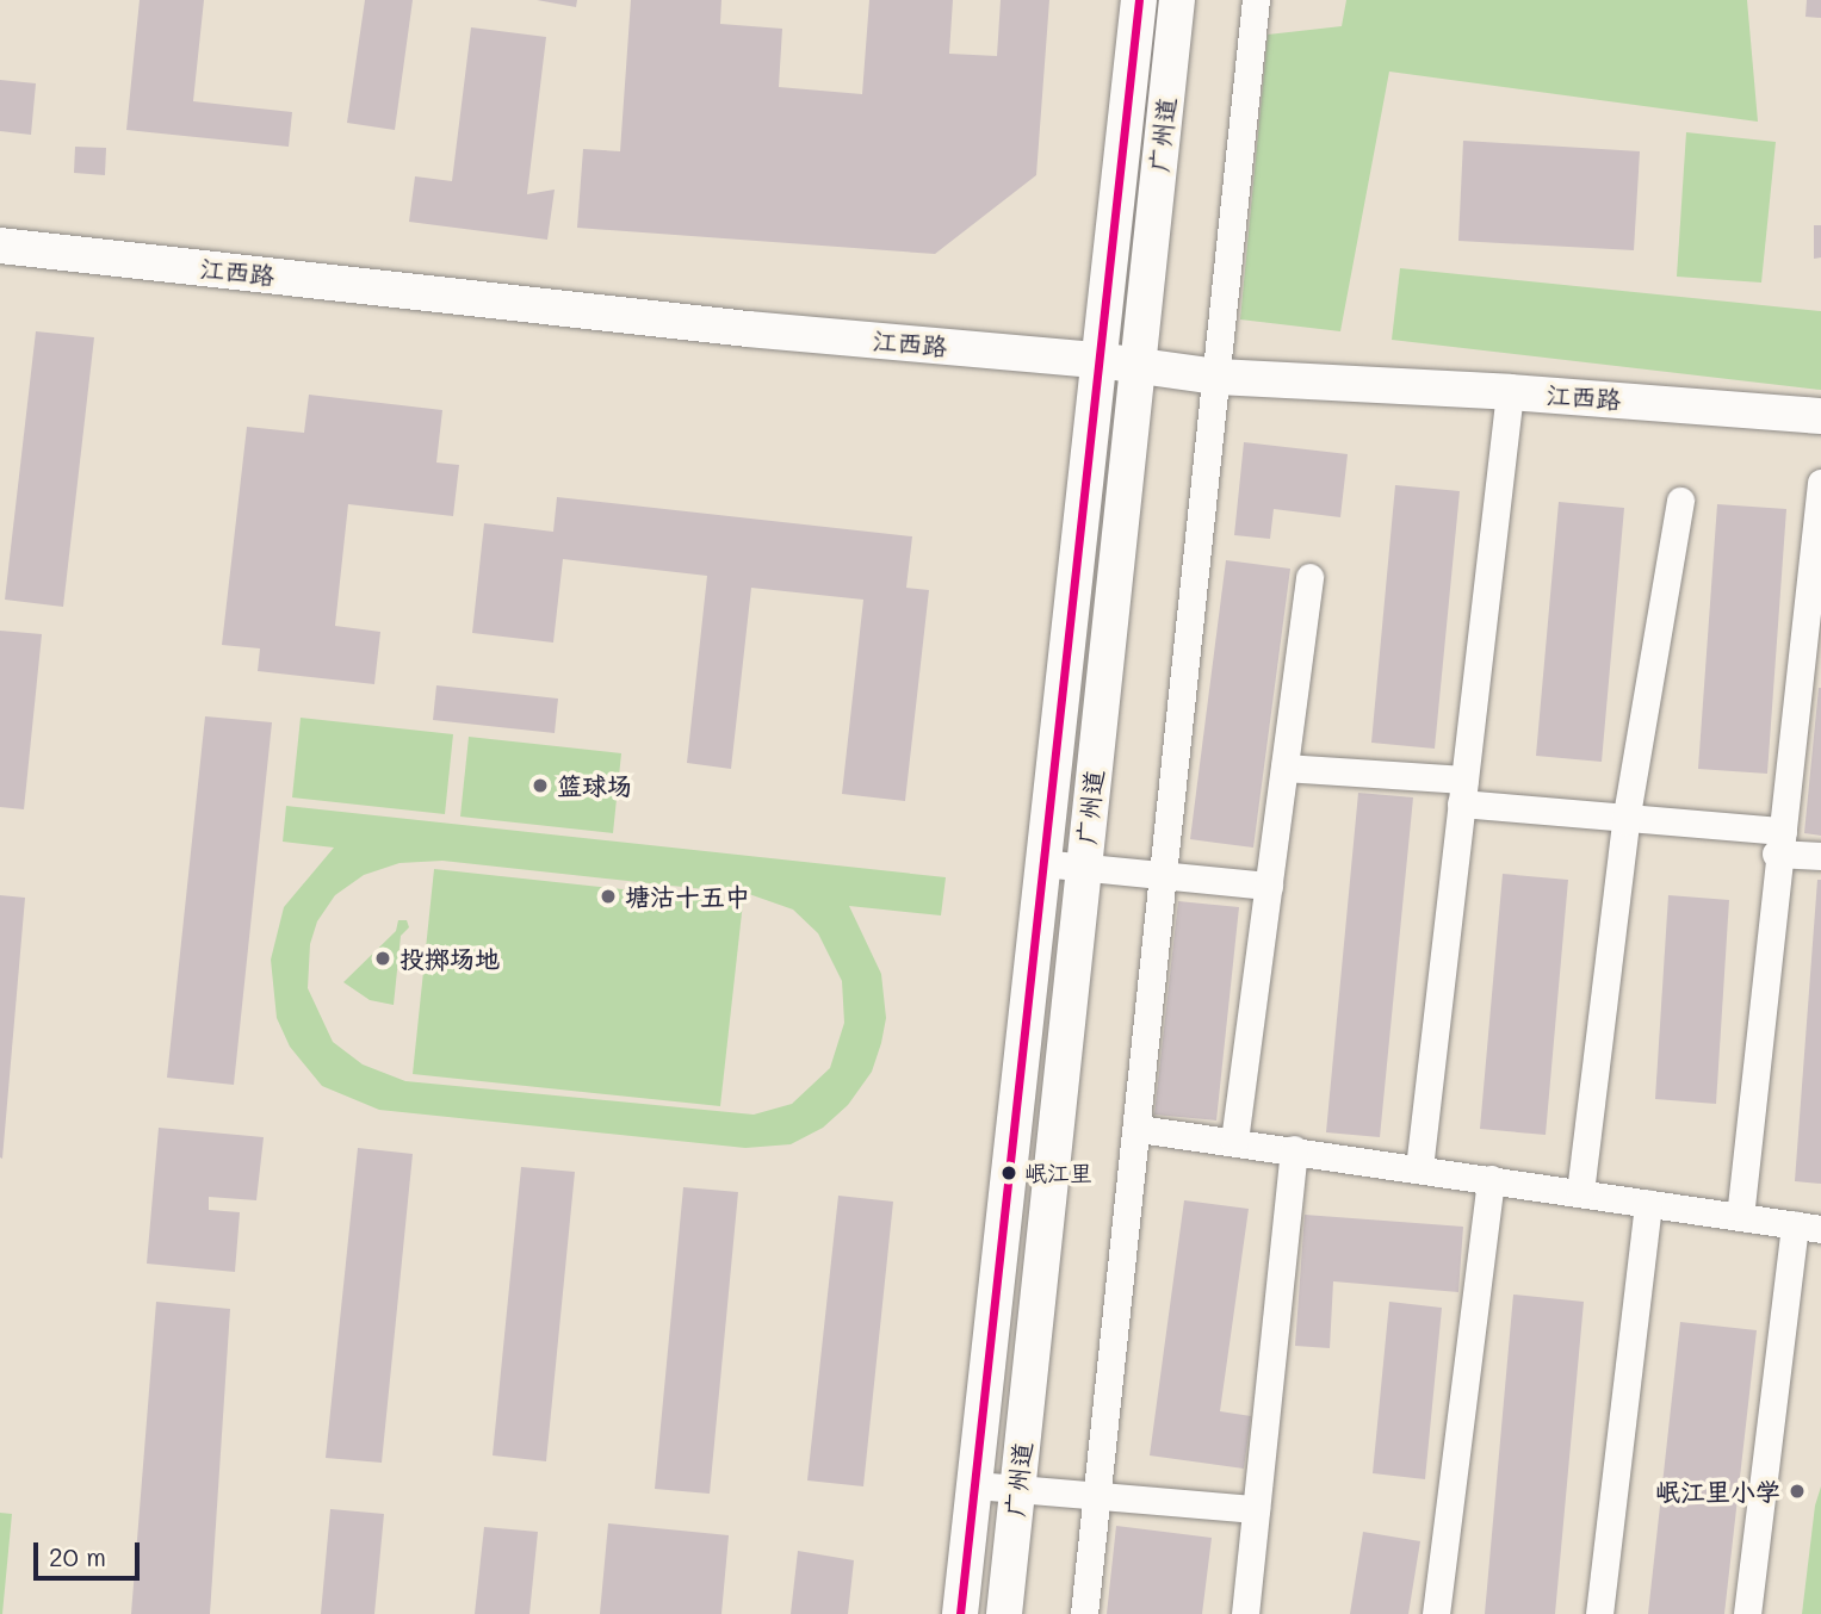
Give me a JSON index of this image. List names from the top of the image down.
{
  "streets": {
    "street": ["广州道", "江西路"]
  },
  "crossings": [
    ["广州道", "江西路"]
  ],
  "places": [
    "篮球场",
    "塘沽十五中",
    "投掷场地",
    "岷江里",
    "岷江里小学"
  ],
  "scale_bar": "20 m"
}
